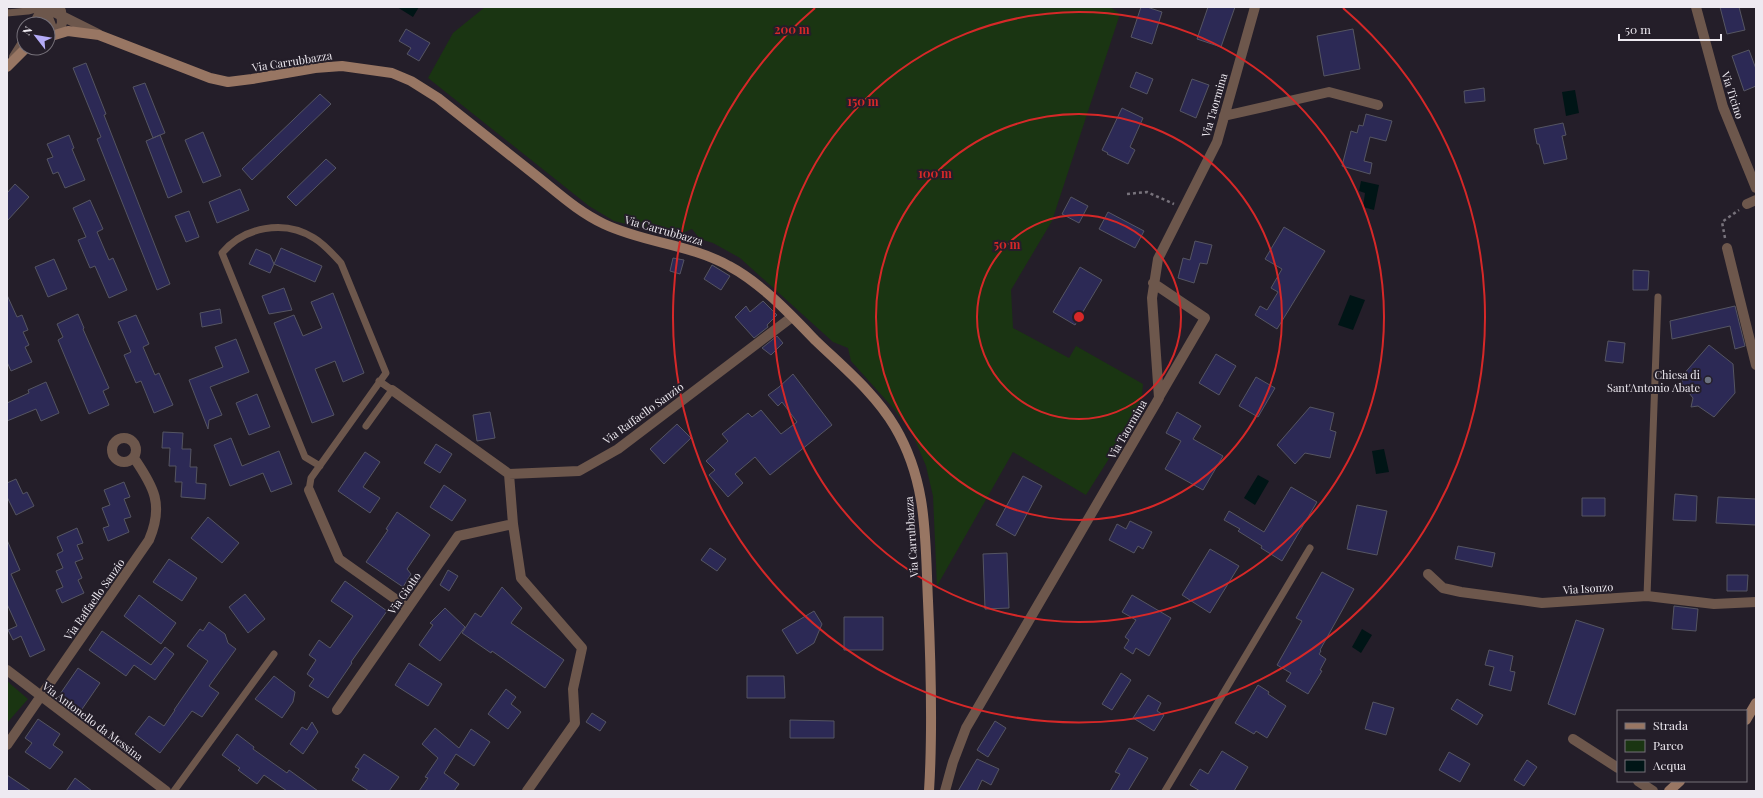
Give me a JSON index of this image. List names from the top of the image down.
{
  "streets": {
    "main road": ["Via Carrubbazza"],
    "street": [
      "Via Ticino",
      "Via Taormina",
      "Via Raffaello Sanzio",
      "Via Isonzo",
      "Via Giotto",
      "Via Antonello da Messina"
    ]
  },
  "crossings": [
    ["Via Carrubbazza", "Via Raffaello Sanzio"],
    ["Via Raffaello Sanzio", "Via Antonello da Messina"]
  ],
  "places": ["Chiesa di Sant'Antonio Abate"],
  "legend": ["Strada", "Parco", "Acqua"],
  "scale_bar": "50 m",
  "north": "top left",
  "rings": [
    "200 m",
    "150 m",
    "100 m",
    "50 m"
  ]
}
